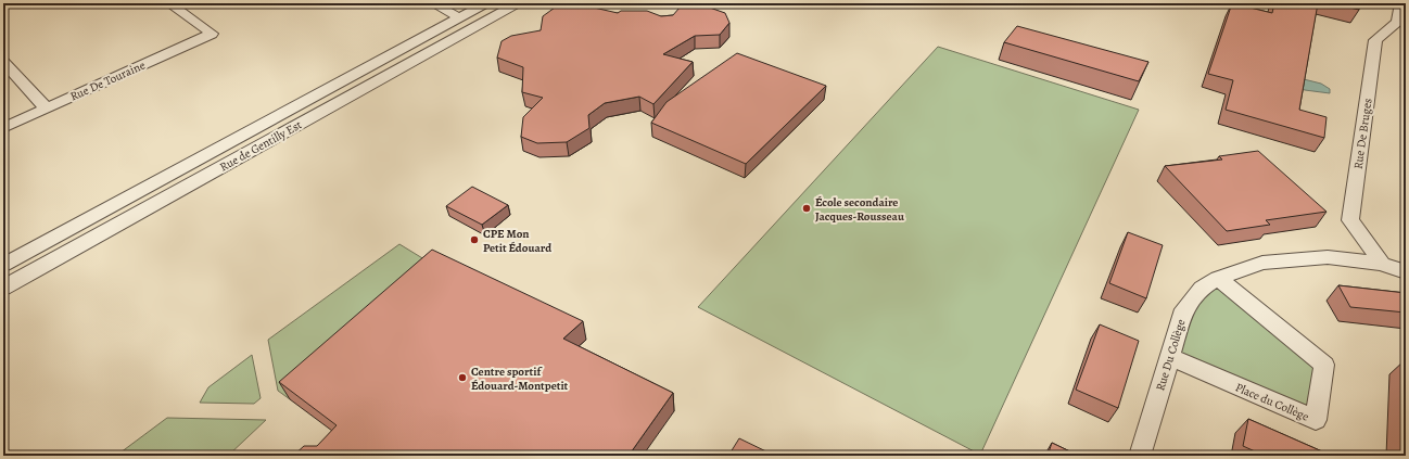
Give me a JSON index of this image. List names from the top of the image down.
{
  "streets": {
    "street": [
      "Rue De Touraine",
      "Rue De Bruges",
      "Rue de Gentilly Est",
      "Rue Du Collège",
      "Place du Collège"
    ]
  },
  "crossings": [
    ["Rue De Bruges", "Rue Du Collège"],
    ["Rue Du Collège", "Place du Collège"]
  ],
  "places": ["École secondaire Jacques-Rousseau", "CPE Mon Petit Édouard", "Centre sportif Édouard-Montpetit"]
}
